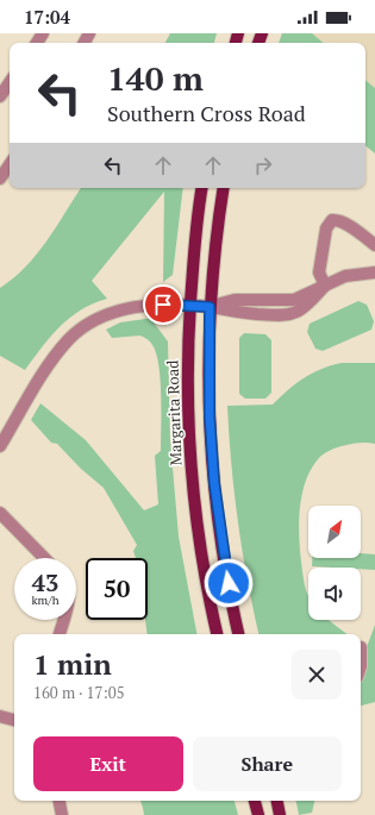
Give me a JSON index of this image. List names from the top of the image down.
{
  "streets": {
    "main road": ["Margarita Road"]
  },
  "north": "top right",
  "page": {
    "status": "17:04",
    "turn": ["140 m", "Southern Cross Road"],
    "speed": "43 km/h",
    "limit": "50",
    "heading": ["1 min", "160 m · 17:05"],
    "buttons": ["Exit", "Share"]
  }
}
